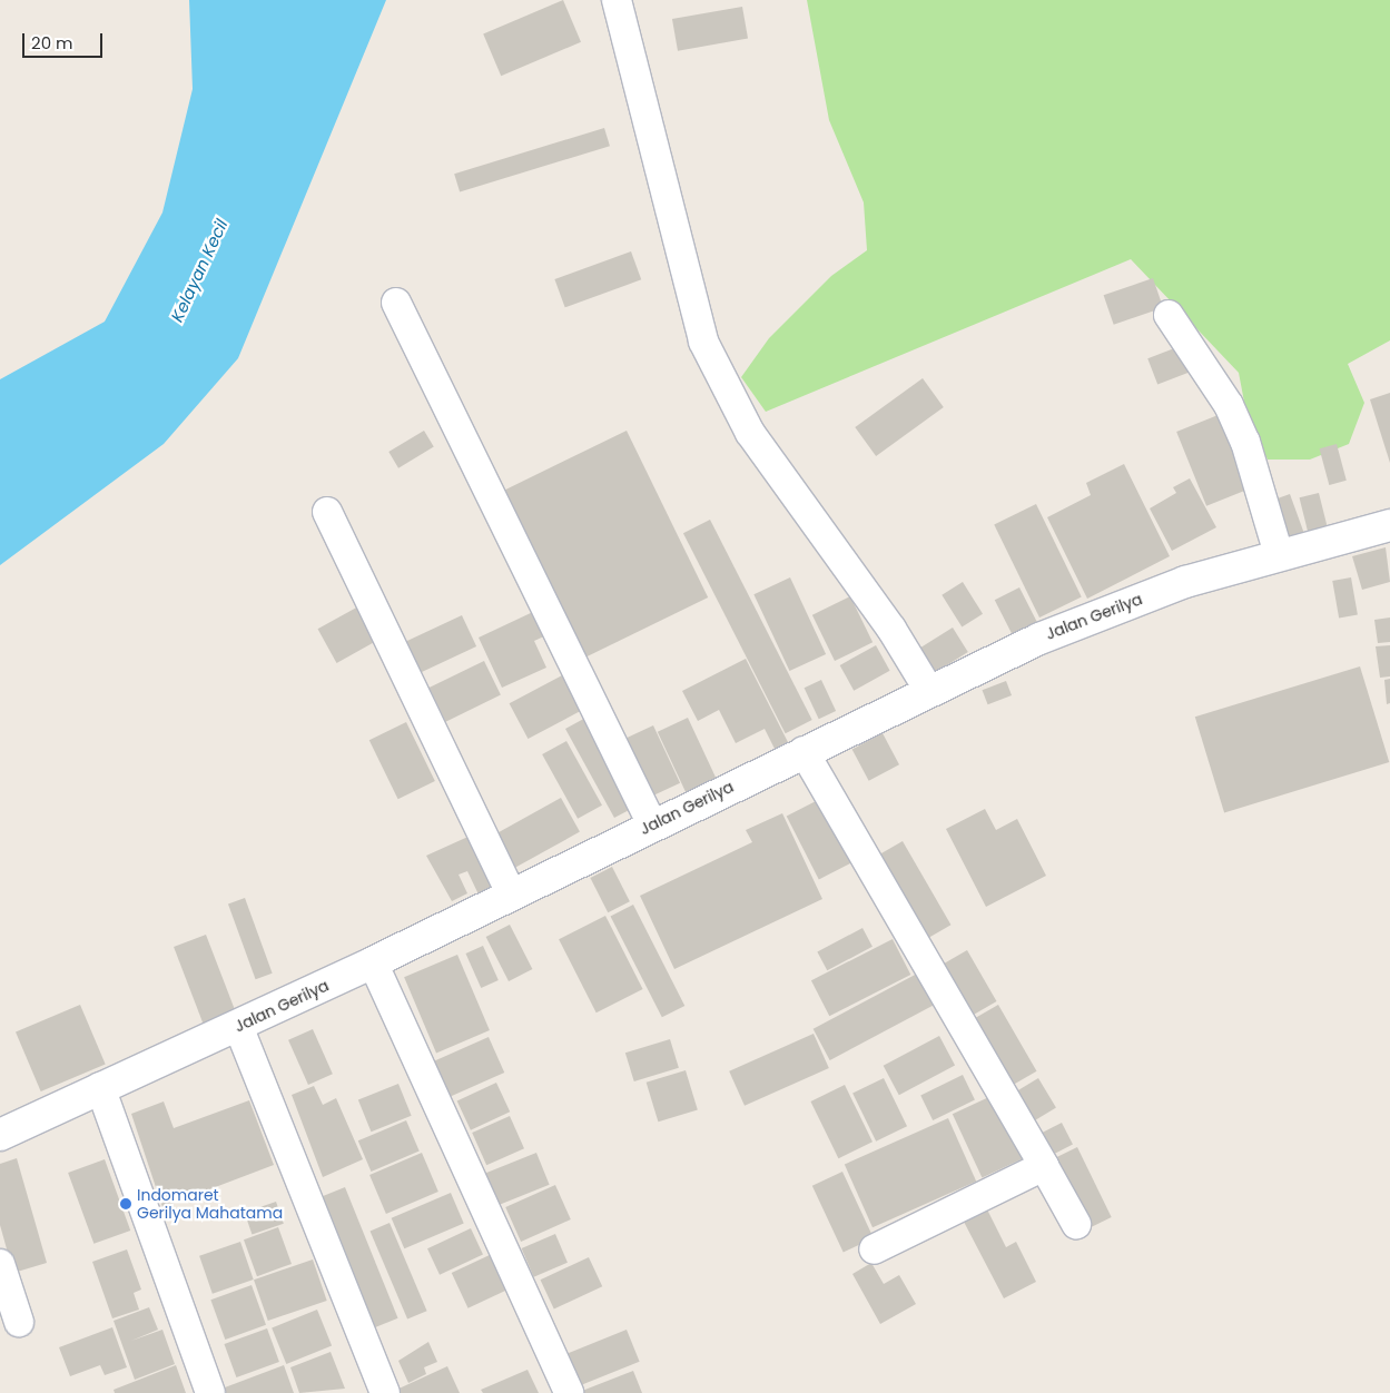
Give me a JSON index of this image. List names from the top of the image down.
{
  "streets": {
    "street": ["Jalan Gerilya"]
  },
  "water": ["Kelayan Kecil"],
  "places": ["Indomaret Gerilya Mahatama"],
  "scale_bar": "20 m"
}
